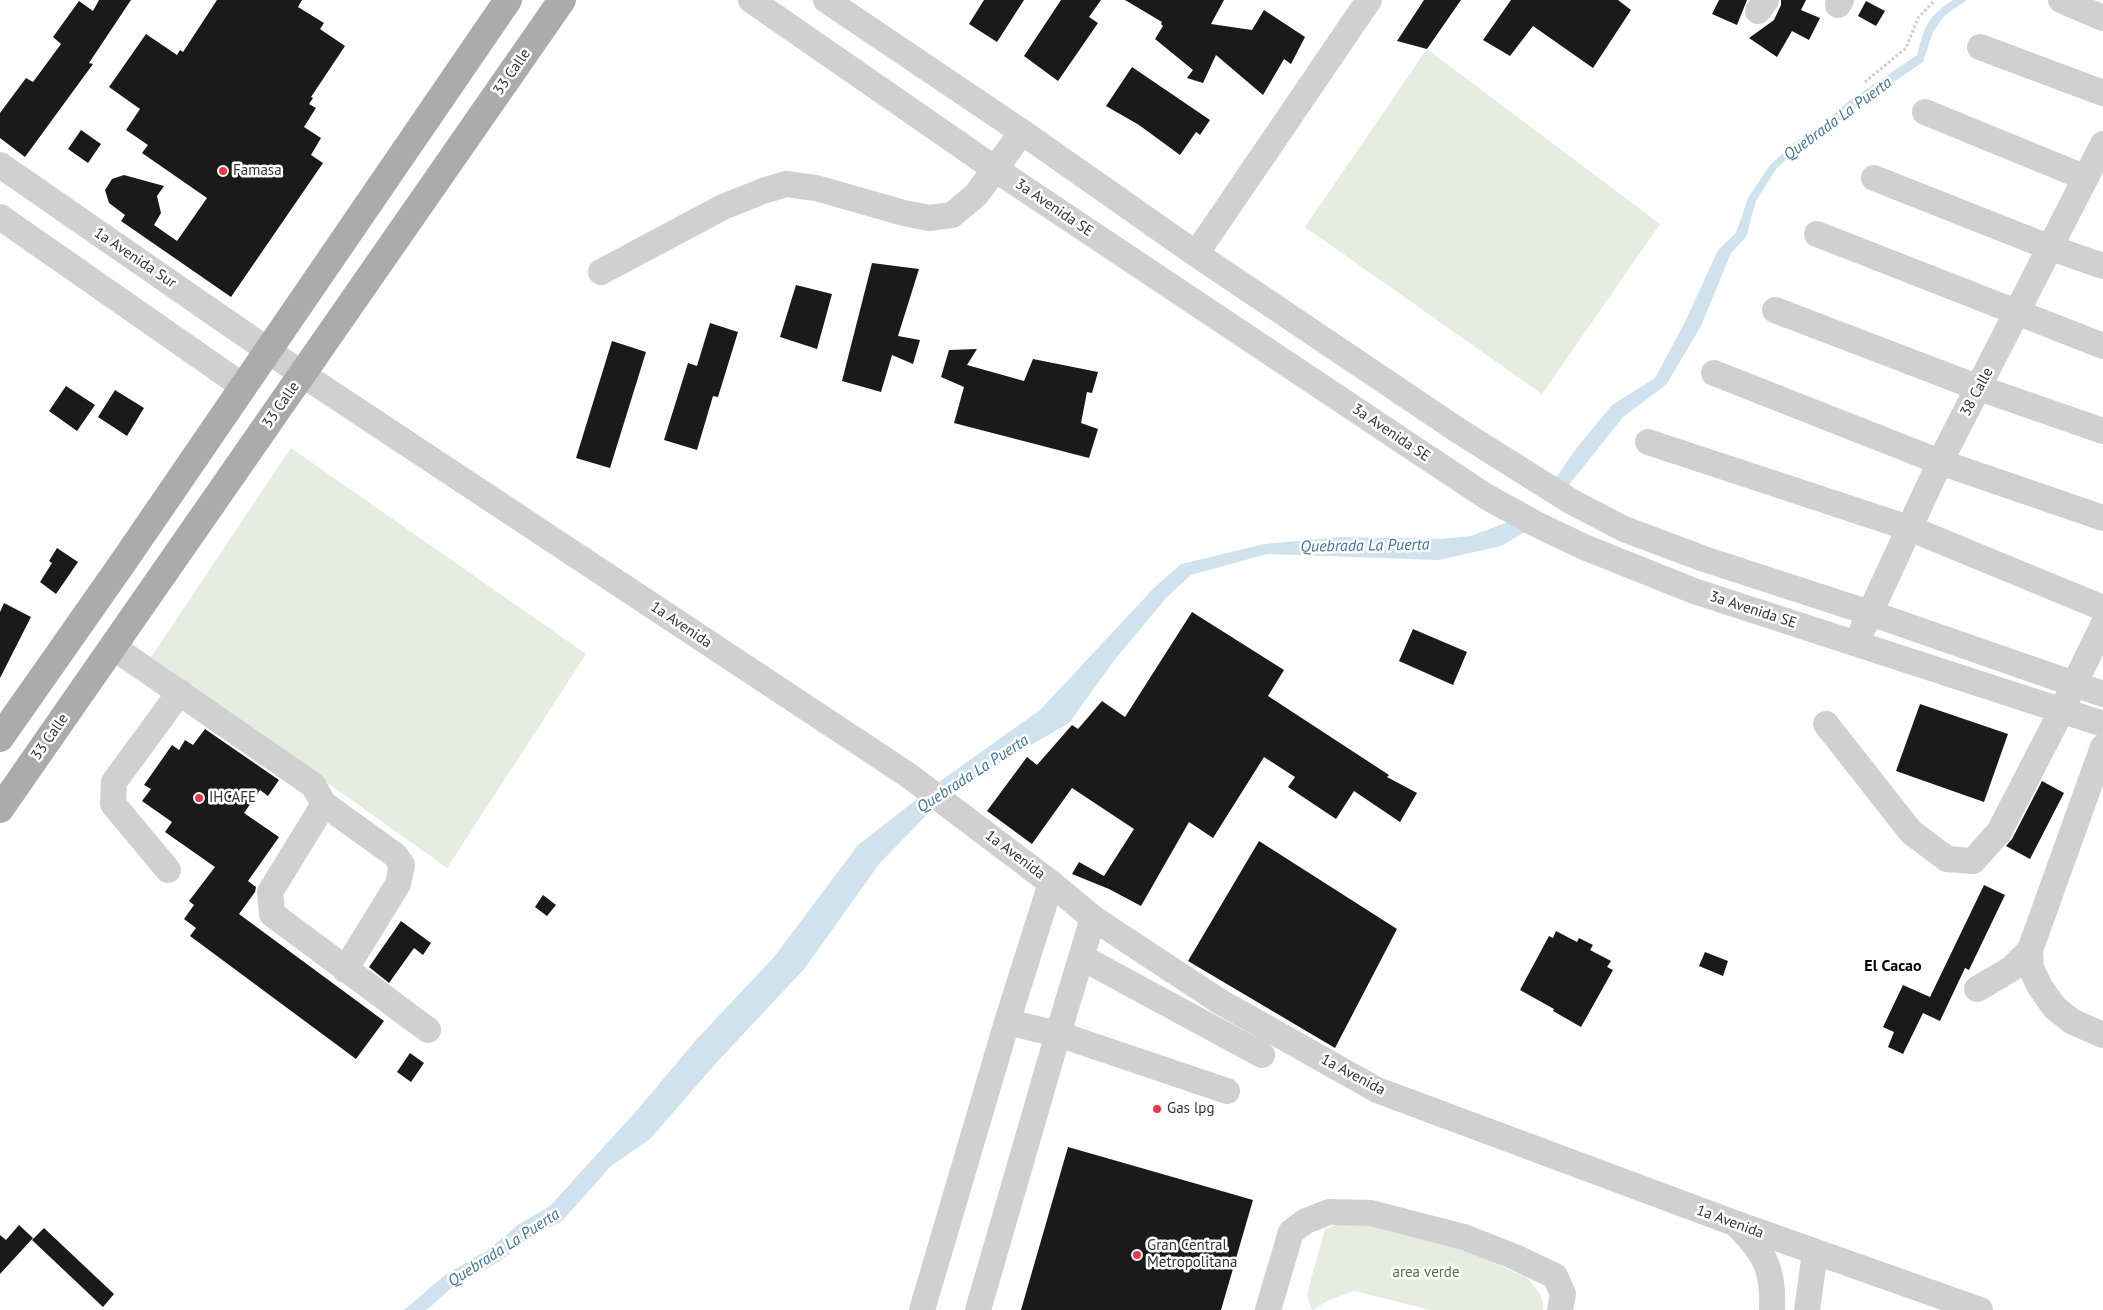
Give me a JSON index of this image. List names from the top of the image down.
{
  "streets": {
    "main road": ["33 Calle"],
    "street": [
      "3a Avenida SE",
      "1a Avenida Sur",
      "38 Calle",
      "1a Avenida"
    ]
  },
  "crossings": [
    ["33 Calle", "1a Avenida"],
    ["3a Avenida SE", "38 Calle"],
    ["1a Avenida Sur", "1a Avenida"]
  ],
  "districts": ["El Cacao"],
  "water": ["Quebrada La Puerta"],
  "parks": ["area verde"],
  "places": [
    "Famasa",
    "IHCAFE",
    "Gas lpg",
    "Gran Central Metropolitana"
  ]
}
